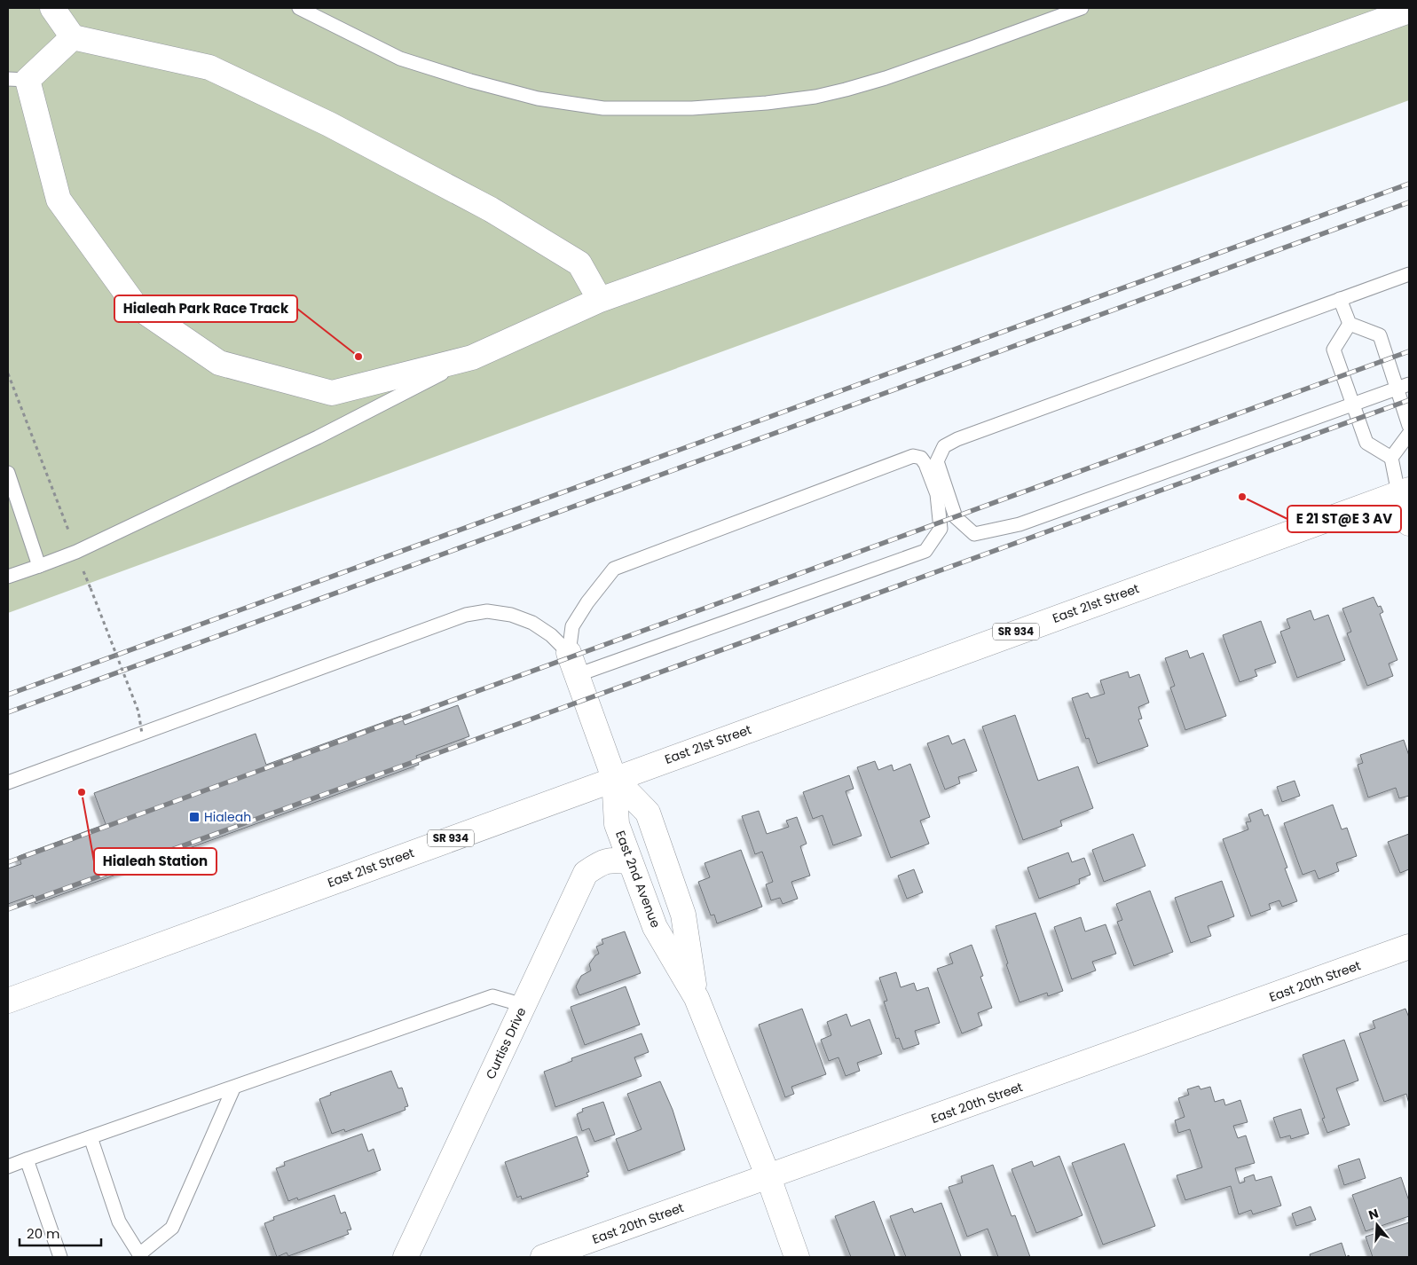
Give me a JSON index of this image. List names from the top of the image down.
{
  "streets": {
    "street": [
      "East 21st Street",
      "SR 934",
      "East 2nd Avenue",
      "East 20th Street",
      "Curtiss Drive"
    ]
  },
  "crossings": [
    ["East 21st Street", "East 2nd Avenue"],
    ["East 2nd Avenue", "East 20th Street"],
    ["East 2nd Avenue", "Curtiss Drive"]
  ],
  "places": {
    "other": ["Hialeah Park Race Track", "E 21 ST@E 3 AV", "Hialeah Station"],
    "transit": ["Hialeah"]
  },
  "scale_bar": "20 m",
  "north": "top"
}
